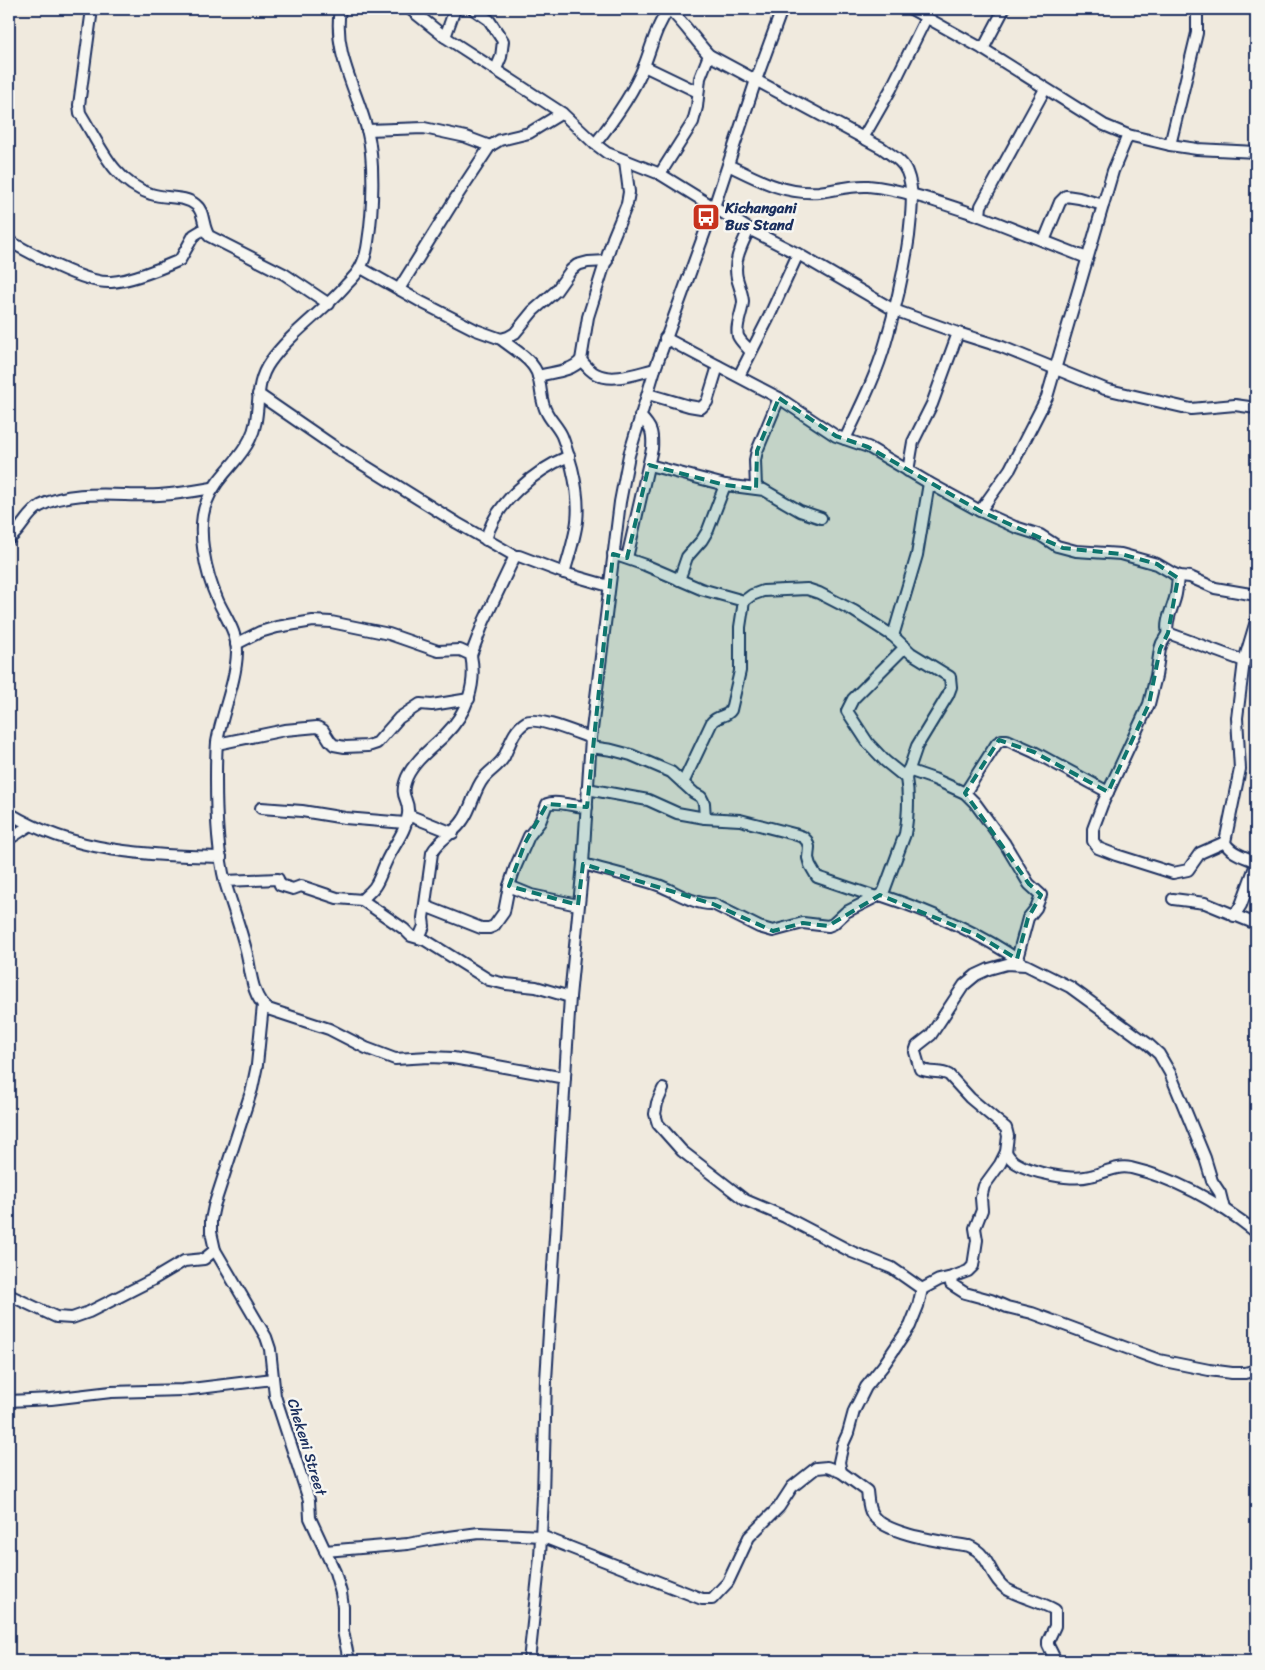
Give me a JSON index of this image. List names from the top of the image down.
{
  "streets": {
    "street": ["Chekeni Street"]
  },
  "places": {
    "bus stop": ["Kichangani Bus Stand"]
  }
}
